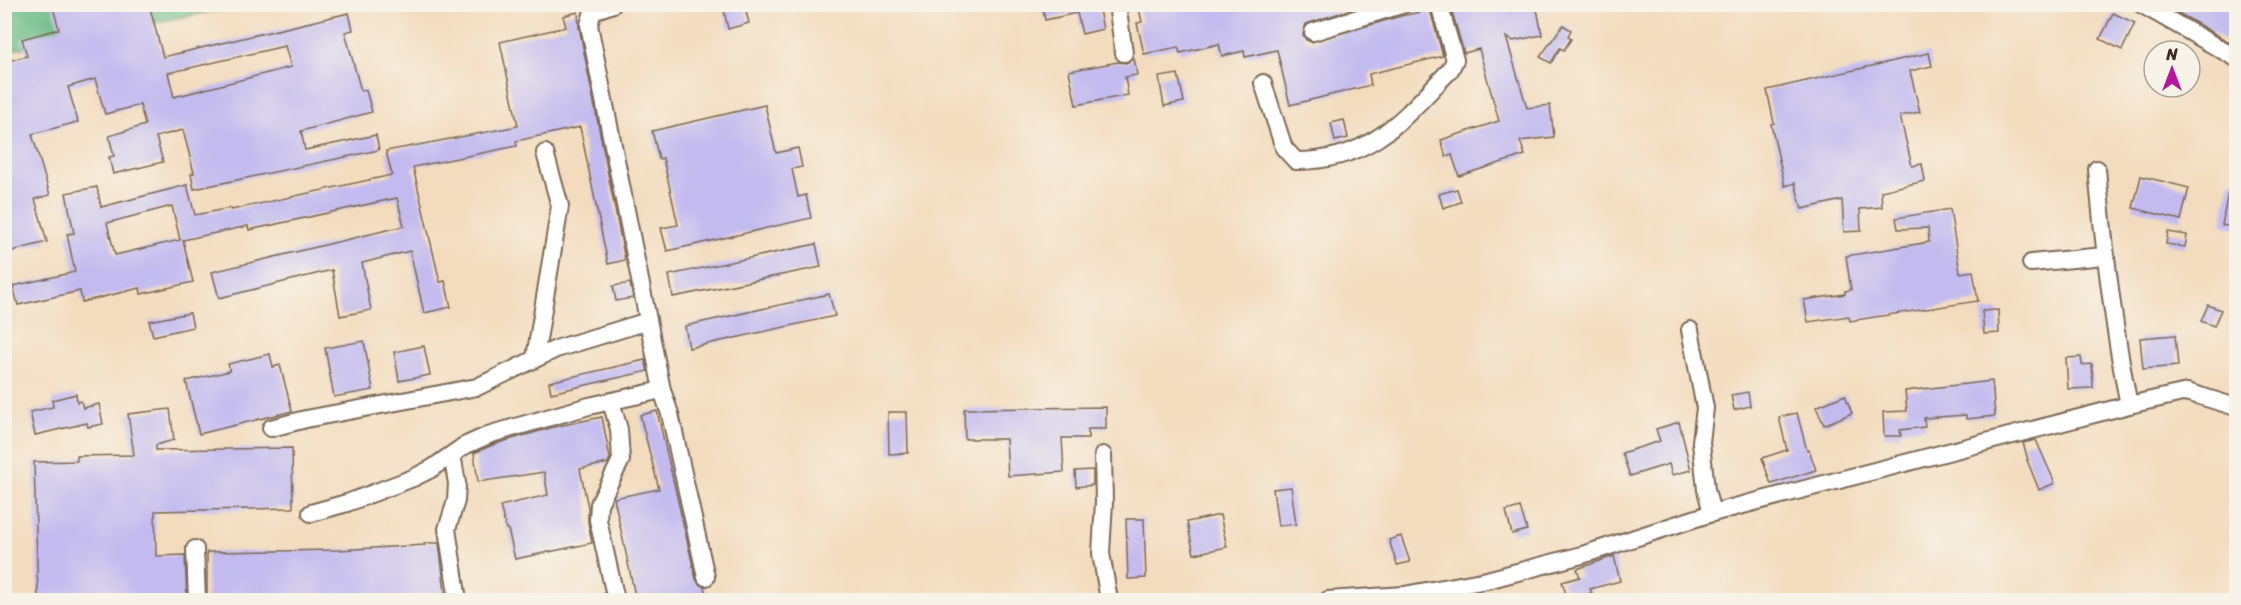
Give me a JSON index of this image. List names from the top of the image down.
{
  "north": "top"
}
